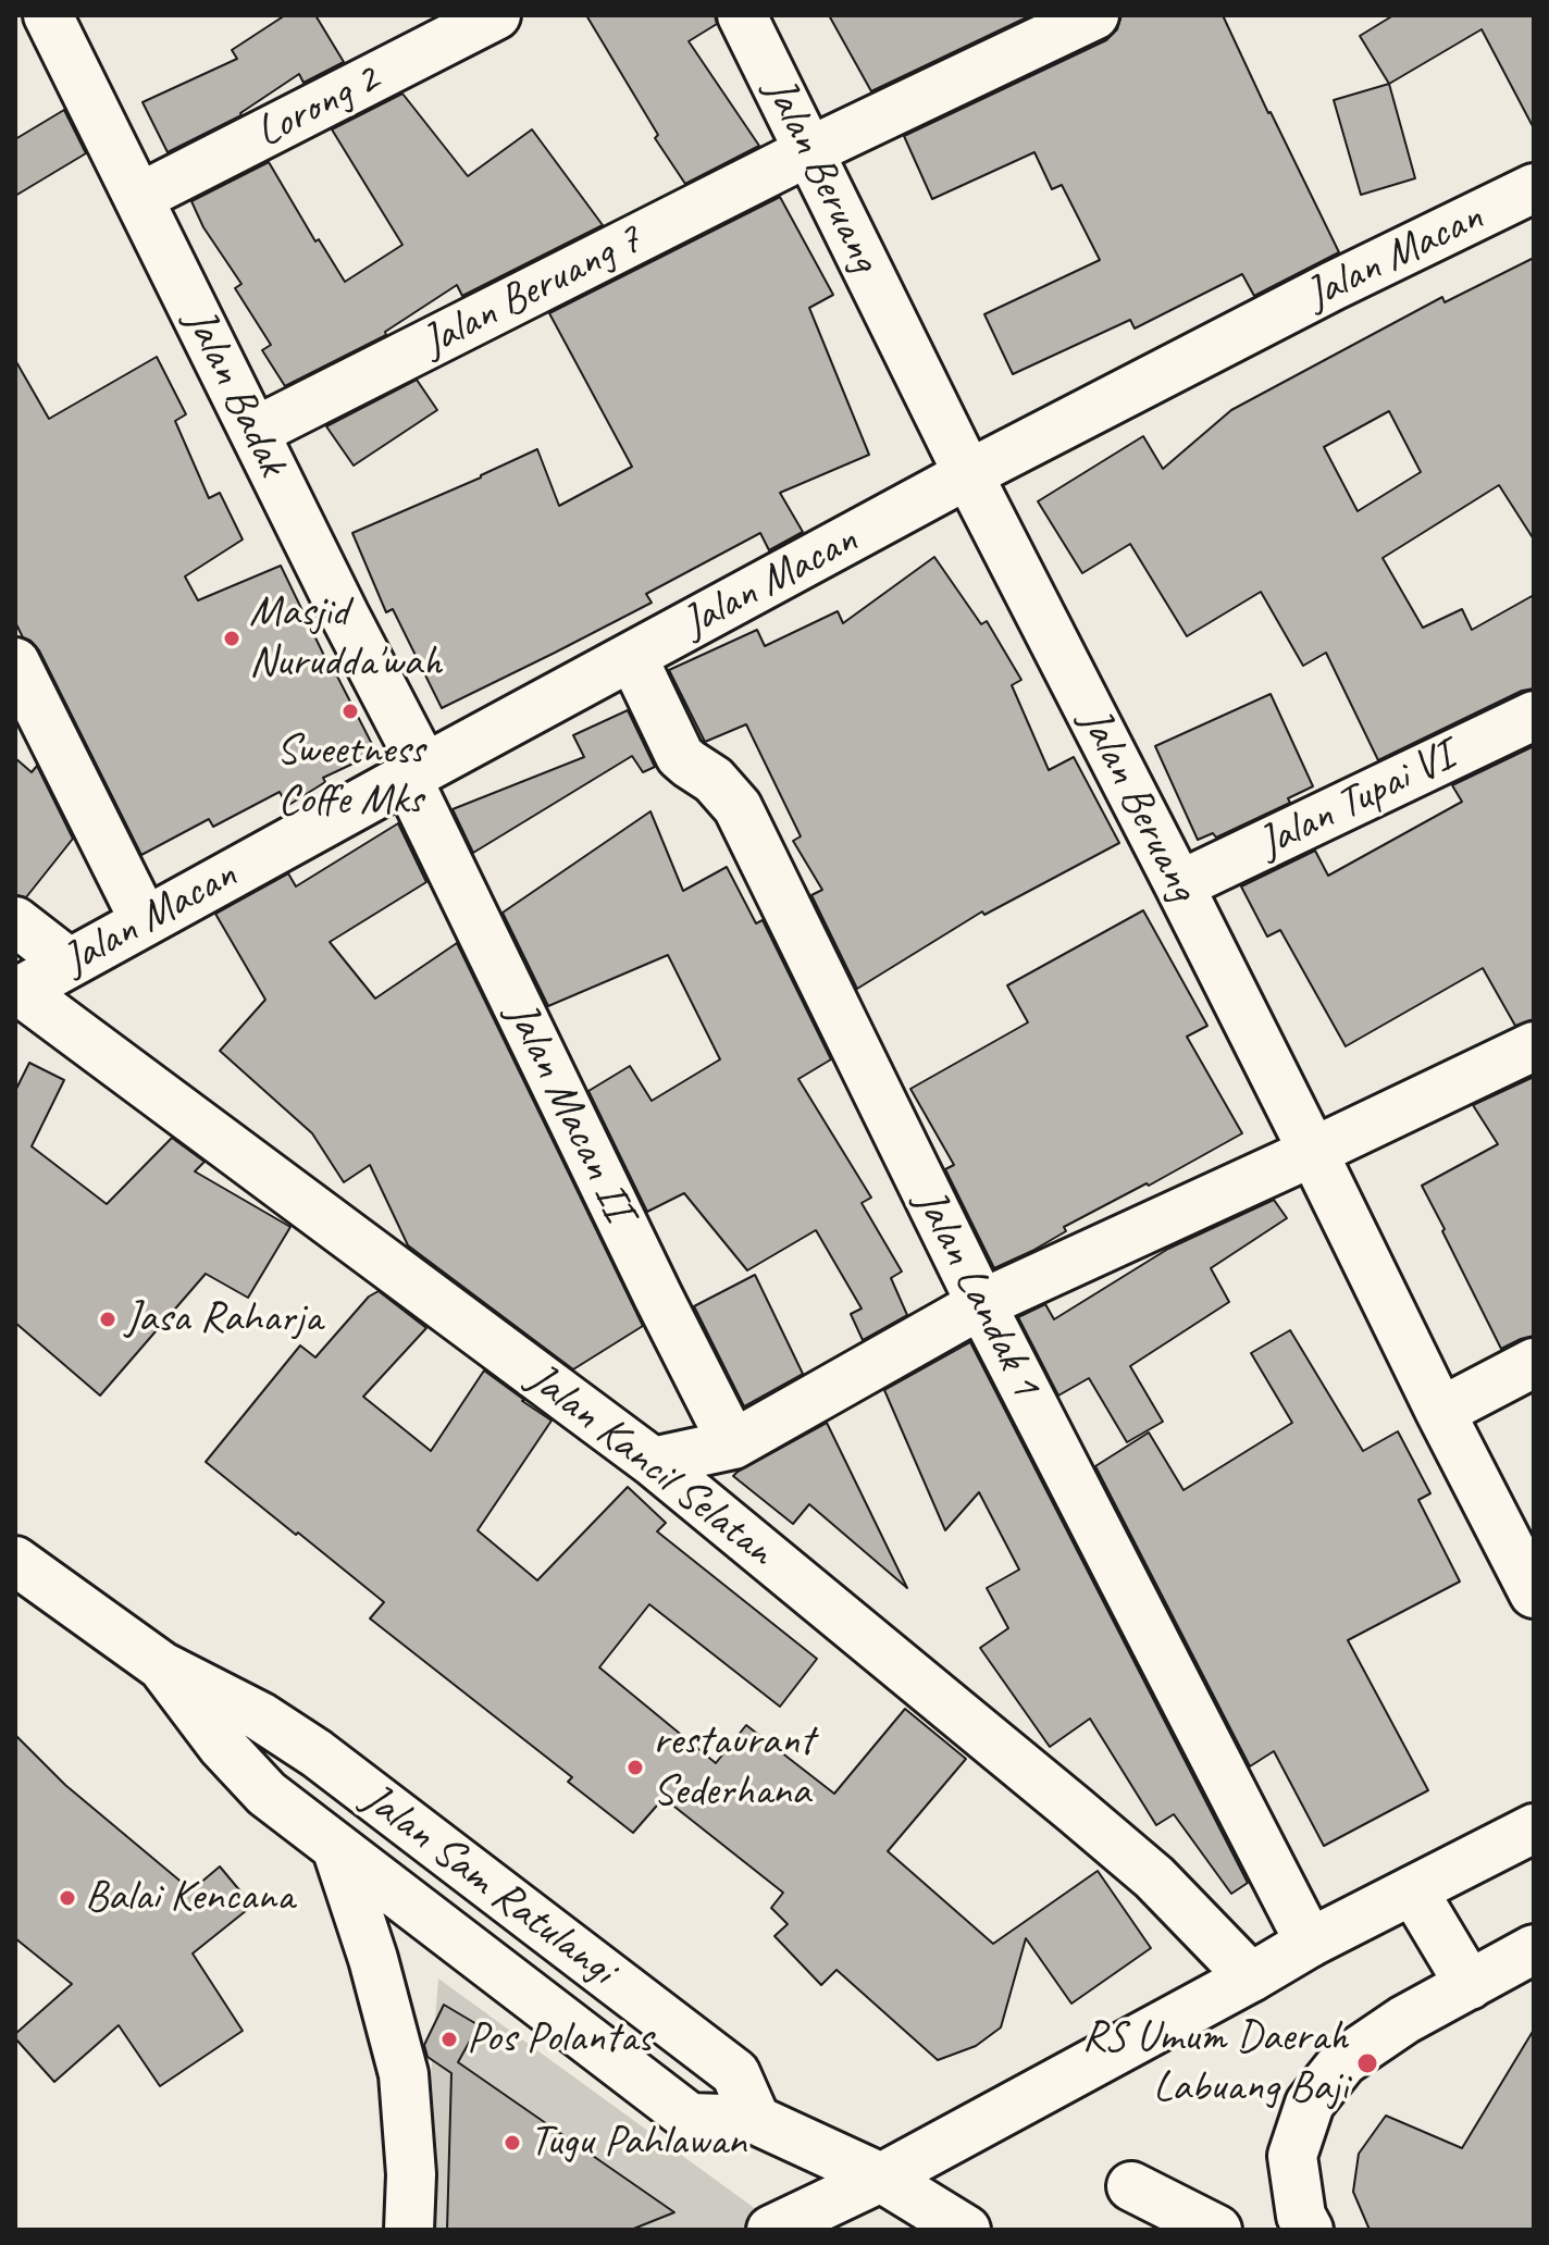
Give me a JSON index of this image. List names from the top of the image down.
{
  "streets": {
    "street": [
      "Lorong 2",
      "Jalan Beruang",
      "Jalan Macan",
      "Jalan Beruang 7",
      "Jalan Badak",
      "Jalan Tupai VI",
      "Jalan Macan II",
      "Jalan Landak 1",
      "Jalan Kancil Selatan",
      "Jalan Sam Ratulangi"
    ]
  },
  "crossings": [
    ["Lorong 2", "Jalan Badak"],
    ["Jalan Beruang", "Jalan Macan"],
    ["Jalan Beruang", "Jalan Beruang 7"],
    ["Jalan Beruang", "Jalan Tupai VI"],
    ["Jalan Macan", "Jalan Badak"],
    ["Jalan Macan", "Jalan Macan II"],
    ["Jalan Macan", "Jalan Landak 1"],
    ["Jalan Macan", "Jalan Kancil Selatan"],
    ["Jalan Beruang 7", "Jalan Badak"],
    ["Jalan Badak", "Jalan Macan II"]
  ],
  "places": [
    "Masjid Nurudda'wah",
    "Sweetness Coffe Mks",
    "Jasa Raharja",
    "restaurant Sederhana",
    "Balai Kencana",
    "Pos Polantas",
    "RS Umum Daerah Labuang Baji",
    "Tugu Pahlawan"
  ]
}
